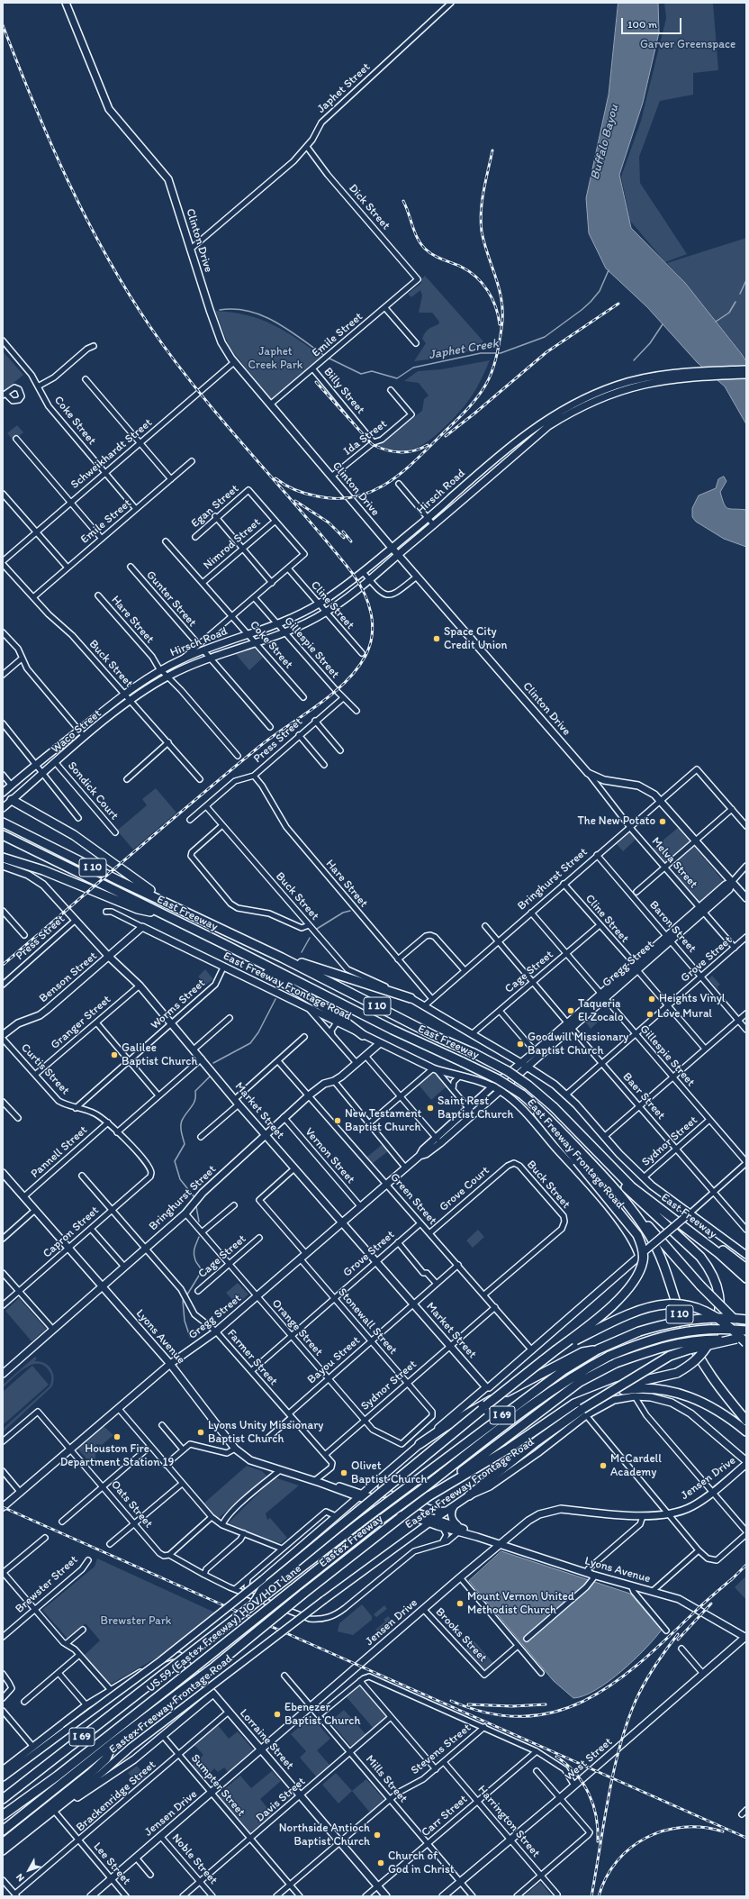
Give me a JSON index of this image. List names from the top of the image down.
{
  "streets": {
    "highway": [
      "I 10",
      "East Freeway",
      "I 69",
      "Eastex Freeway",
      "US 59 (Eastex Freeway) HOV/HOT lane"
    ],
    "main road": [
      "Clinton Drive",
      "Hirsch Road",
      "Waco Street",
      "Bringhurst Street",
      "Gregg Street",
      "Benson Street",
      "East Freeway Frontage Road",
      "Market Street",
      "Lyons Avenue",
      "Jensen Drive",
      "Eastex Freeway Frontage Road",
      "Lorraine Street",
      "West Street"
    ],
    "street": [
      "Japhet Street",
      "Dick Street",
      "Emile Street",
      "Billy Street",
      "Coke Street",
      "Ida Street",
      "Schweikhardt Street",
      "Egan Street",
      "Nimrod Street",
      "Gunter Street",
      "Cline Street",
      "Hare Street",
      "Gillespie Street",
      "Buck Street",
      "Press Street",
      "Sondick Court",
      "Melva Street",
      "Baron Street",
      "Grove Street",
      "Cage Street",
      "Worms Street",
      "Granger Street",
      "Curtis Street",
      "Baer Street",
      "Sydnor Street",
      "Pannell Street",
      "Vernon Street",
      "Grove Court",
      "Green Street",
      "Capron Street",
      "Stonewall Street",
      "Orange Street",
      "Farmer Street",
      "Bayou Street",
      "Oats Street",
      "Brewster Street",
      "Brooks Street",
      "Stevens Street",
      "Mills Street",
      "Sumpter Street",
      "Brackenridge Street",
      "Davis Street",
      "Carr Street",
      "Harrington Street",
      "Noble Street",
      "Lee Street"
    ]
  },
  "crossings": [
    ["Japhet Street", "Dick Street"],
    ["Japhet Street", "Clinton Drive"],
    ["Dick Street", "Emile Street"],
    ["Clinton Drive", "Emile Street"],
    ["Clinton Drive", "Ida Street"],
    ["Clinton Drive", "Schweikhardt Street"],
    ["Clinton Drive", "Hirsch Road"],
    ["Clinton Drive", "Melva Street"],
    ["Clinton Drive", "Bringhurst Street"],
    ["Clinton Drive", "Gregg Street"],
    ["Emile Street", "Billy Street"],
    ["Emile Street", "Coke Street"],
    ["Emile Street", "Buck Street"],
    ["Billy Street", "Ida Street"],
    ["Coke Street", "Schweikhardt Street"],
    ["Coke Street", "Hirsch Road"],
    ["Coke Street", "Nimrod Street"],
    ["Hirsch Road", "Cline Street"],
    ["Hirsch Road", "Hare Street"],
    ["Hirsch Road", "Gillespie Street"],
    ["Hirsch Road", "Waco Street"],
    ["Egan Street", "Nimrod Street"],
    ["Cline Street", "Bringhurst Street"],
    ["Cline Street", "Grove Street"],
    ["Cline Street", "Gregg Street"],
    ["Cline Street", "Cage Street"],
    ["Hare Street", "Waco Street"],
    ["Hare Street", "Press Street"],
    ["Hare Street", "Bringhurst Street"],
    ["Gillespie Street", "Press Street"],
    ["Gillespie Street", "Bringhurst Street"],
    ["Gillespie Street", "Grove Street"],
    ["Gillespie Street", "Gregg Street"],
    ["Gillespie Street", "Cage Street"],
    ["Gillespie Street", "Sydnor Street"],
    ["Buck Street", "Waco Street"],
    ["Buck Street", "Press Street"],
    ["Buck Street", "Grove Court"],
    ["Buck Street", "Green Street"],
    ["Waco Street", "Sondick Court"],
    ["Press Street", "Market Street"],
    ["Melva Street", "Bringhurst Street"],
    ["Melva Street", "Grove Street"],
    ["Melva Street", "Gregg Street"],
    ["I 10", "East Freeway"],
    ["Bringhurst Street", "Baron Street"],
    ["Bringhurst Street", "East Freeway Frontage Road"],
    ["Bringhurst Street", "Baer Street"],
    ["Bringhurst Street", "Market Street"],
    ["Bringhurst Street", "Vernon Street"],
    ["Bringhurst Street", "Green Street"],
    ["Bringhurst Street", "Orange Street"],
    ["Bringhurst Street", "Lyons Avenue"],
    ["Bringhurst Street", "Farmer Street"],
    ["Baron Street", "Grove Street"],
    ["Baron Street", "Gregg Street"],
    ["Grove Street", "Baer Street"],
    ["Grove Street", "Market Street"],
    ["Grove Street", "Green Street"],
    ["Grove Street", "Stonewall Street"],
    ["Grove Street", "Orange Street"],
    ["Grove Street", "Farmer Street"],
    ["Gregg Street", "East Freeway Frontage Road"],
    ["Gregg Street", "Baer Street"],
    ["Gregg Street", "Market Street"],
    ["Gregg Street", "Vernon Street"],
    ["Gregg Street", "Green Street"],
    ["Gregg Street", "Stonewall Street"],
    ["Gregg Street", "Orange Street"],
    ["Gregg Street", "Lyons Avenue"],
    ["Gregg Street", "Farmer Street"],
    ["Gregg Street", "Oats Street"],
    ["Cage Street", "Baer Street"],
    ["Cage Street", "Orange Street"],
    ["Benson Street", "East Freeway Frontage Road"],
    ["Benson Street", "Market Street"],
    ["East Freeway Frontage Road", "Worms Street"],
    ["Worms Street", "Curtis Street"],
    ["Worms Street", "Market Street"],
    ["Granger Street", "Curtis Street"],
    ["Granger Street", "Market Street"],
    ["Baer Street", "Sydnor Street"],
    ["Market Street", "Sydnor Street"],
    ["Market Street", "Bayou Street"],
    ["Sydnor Street", "Green Street"],
    ["Sydnor Street", "Stonewall Street"],
    ["Sydnor Street", "Orange Street"],
    ["Sydnor Street", "Farmer Street"],
    ["Pannell Street", "Lyons Avenue"],
    ["Grove Court", "Green Street"],
    ["Green Street", "Bayou Street"],
    ["Capron Street", "Lyons Avenue"],
    ["Capron Street", "Farmer Street"],
    ["Stonewall Street", "Orange Street"],
    ["Stonewall Street", "Bayou Street"],
    ["Orange Street", "Bayou Street"],
    ["Lyons Avenue", "Jensen Drive"],
    ["Lyons Avenue", "Eastex Freeway Frontage Road"],
    ["Lyons Avenue", "West Street"],
    ["Farmer Street", "Bayou Street"],
    ["Jensen Drive", "Brooks Street"],
    ["Jensen Drive", "Lorraine Street"],
    ["Jensen Drive", "Mills Street"],
    ["Jensen Drive", "Sumpter Street"],
    ["Jensen Drive", "Noble Street"],
    ["Jensen Drive", "Lee Street"],
    ["Eastex Freeway Frontage Road", "Lee Street"],
    ["Lorraine Street", "Stevens Street"],
    ["Lorraine Street", "Brackenridge Street"],
    ["Lorraine Street", "Davis Street"],
    ["Lorraine Street", "Carr Street"],
    ["Stevens Street", "Mills Street"],
    ["Stevens Street", "Sumpter Street"],
    ["Stevens Street", "Harrington Street"],
    ["West Street", "Mills Street"],
    ["West Street", "Harrington Street"],
    ["Mills Street", "Davis Street"],
    ["Mills Street", "Carr Street"],
    ["Sumpter Street", "Brackenridge Street"],
    ["Sumpter Street", "Davis Street"],
    ["Brackenridge Street", "Lee Street"],
    ["Davis Street", "Noble Street"],
    ["Carr Street", "Harrington Street"]
  ],
  "water": ["Buffalo Bayou", "Japhet Creek"],
  "parks": ["Garver Greenspace", "Japhet Creek Park", "Brewster Park"],
  "places": [
    "Space City Credit Union",
    "The New Potato",
    "Heights Vinyl",
    "Taqueria El Zocalo",
    "Love Mural",
    "Goodwill Missionary Baptist Church",
    "Galilee Baptist Church",
    "Saint Rest Baptist Church",
    "New Testament Baptist Church",
    "Lyons Unity Missionary Baptist Church",
    "Houston Fire Department Station 19",
    "McCardell Academy",
    "Olivet Baptist Church",
    "Mount Vernon United Methodist Church",
    "Ebenezer Baptist Church",
    "Northside Antioch Baptist Church",
    "Church of God in Christ"
  ],
  "scale_bar": "100 m",
  "north": "bottom left"
}
